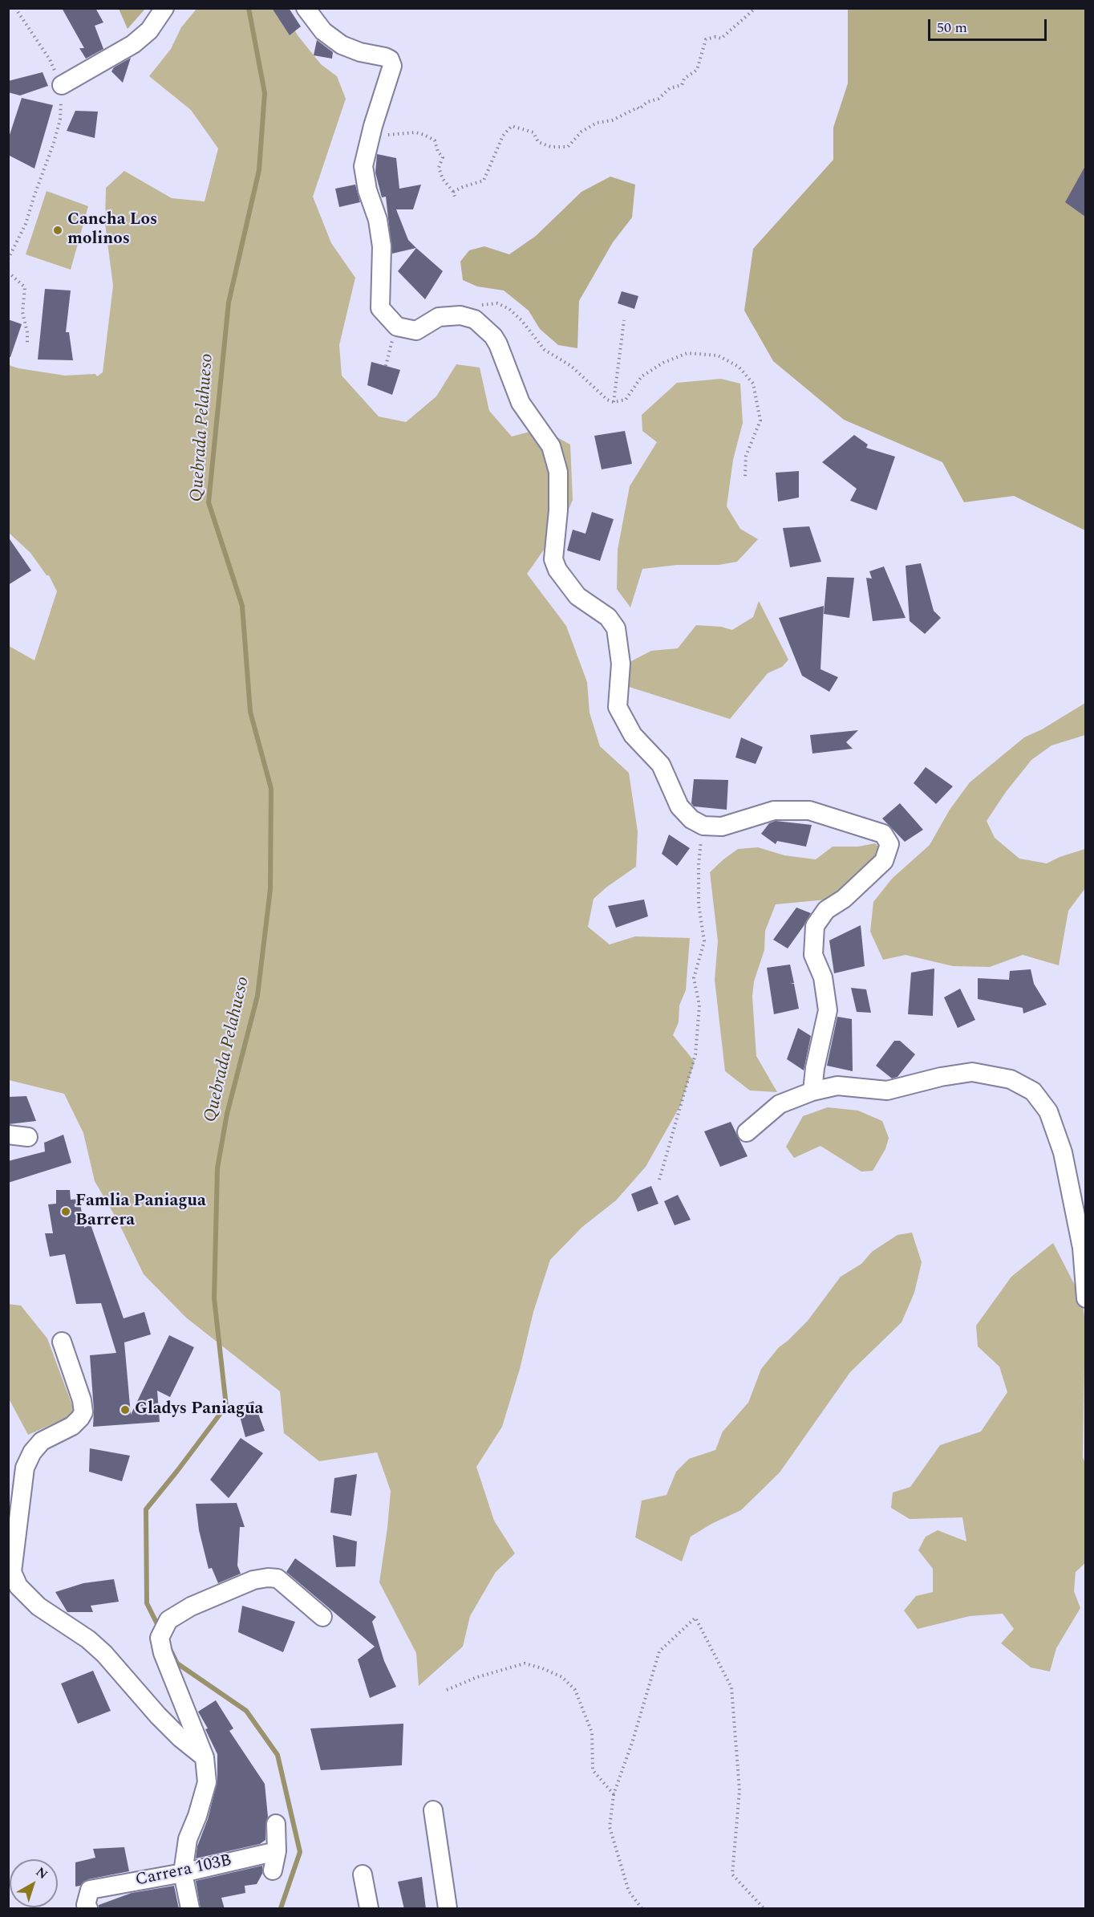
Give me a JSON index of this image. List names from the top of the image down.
{
  "streets": {
    "street": ["Carrera 103B"]
  },
  "water": ["Quebrada Pelahueso"],
  "places": ["Cancha Los molinos", "Famlia Paniagua Barrera", "Gladys Paniagua"],
  "scale_bar": "50 m",
  "north": "top right"
}
